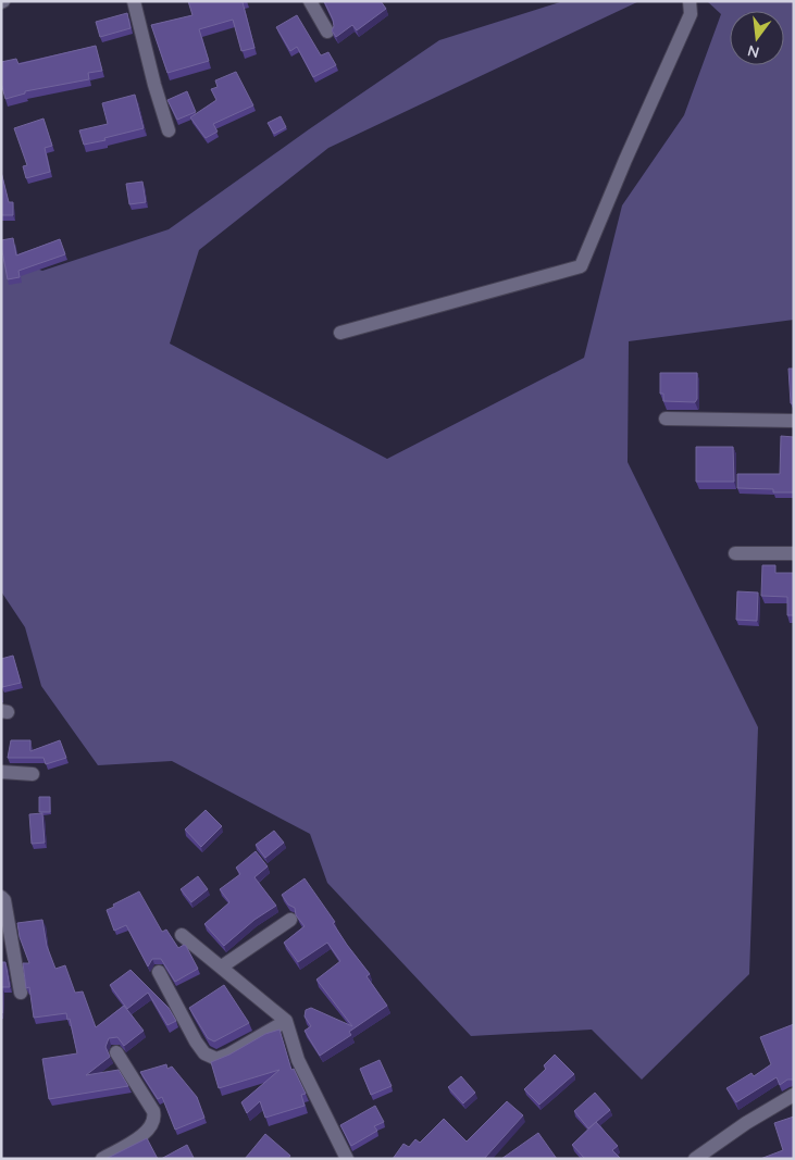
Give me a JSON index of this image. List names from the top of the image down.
{
  "north": "bottom"
}
